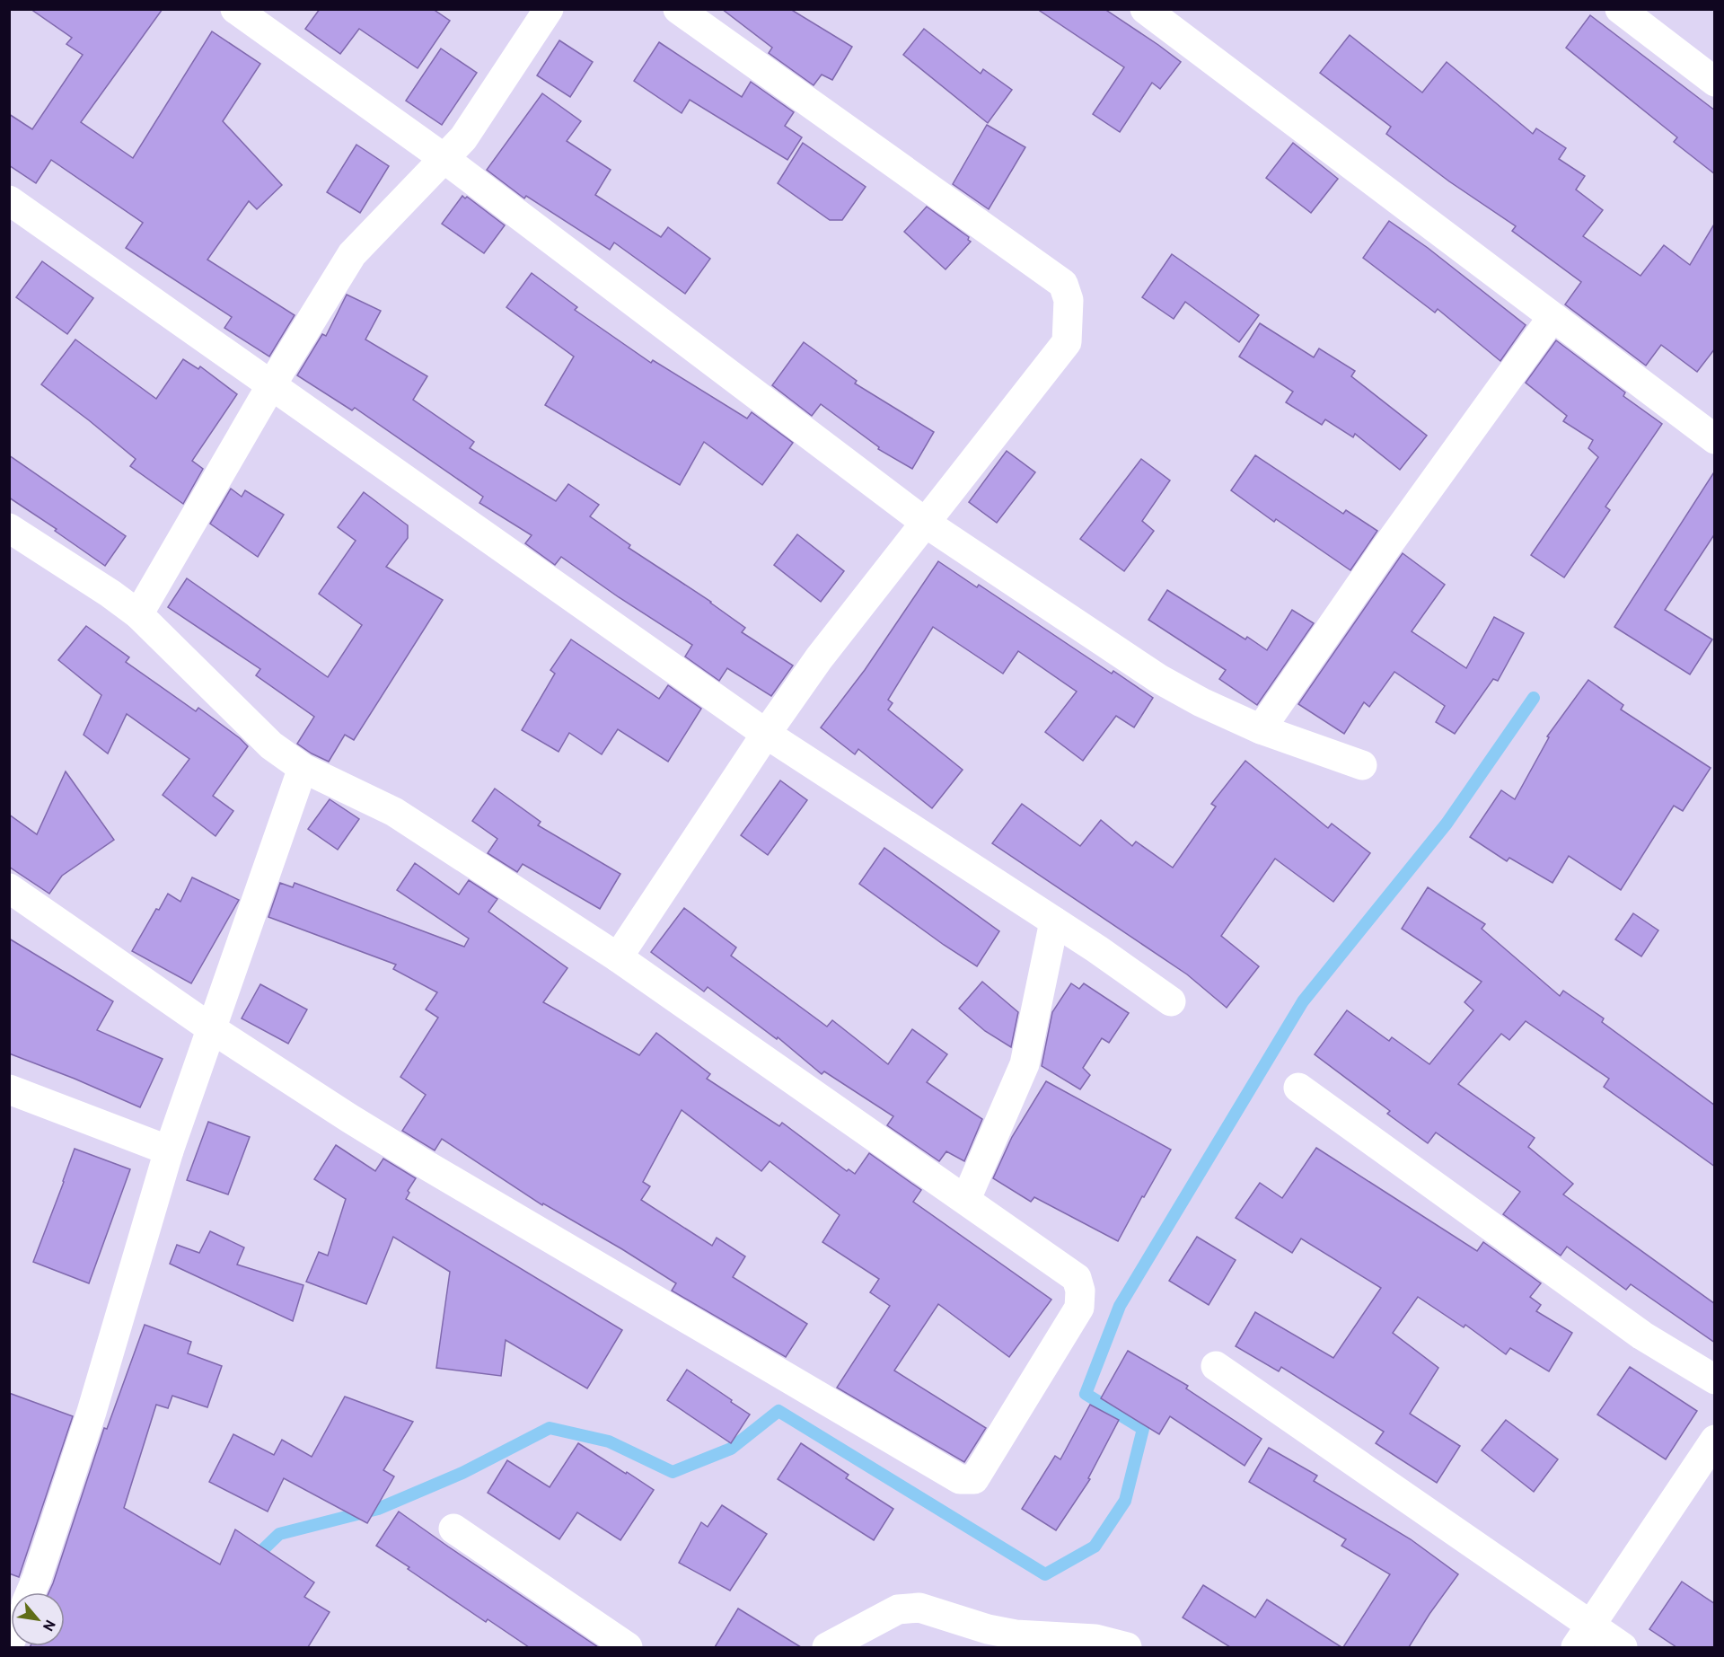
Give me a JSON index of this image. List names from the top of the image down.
{
  "north": "bottom right"
}
